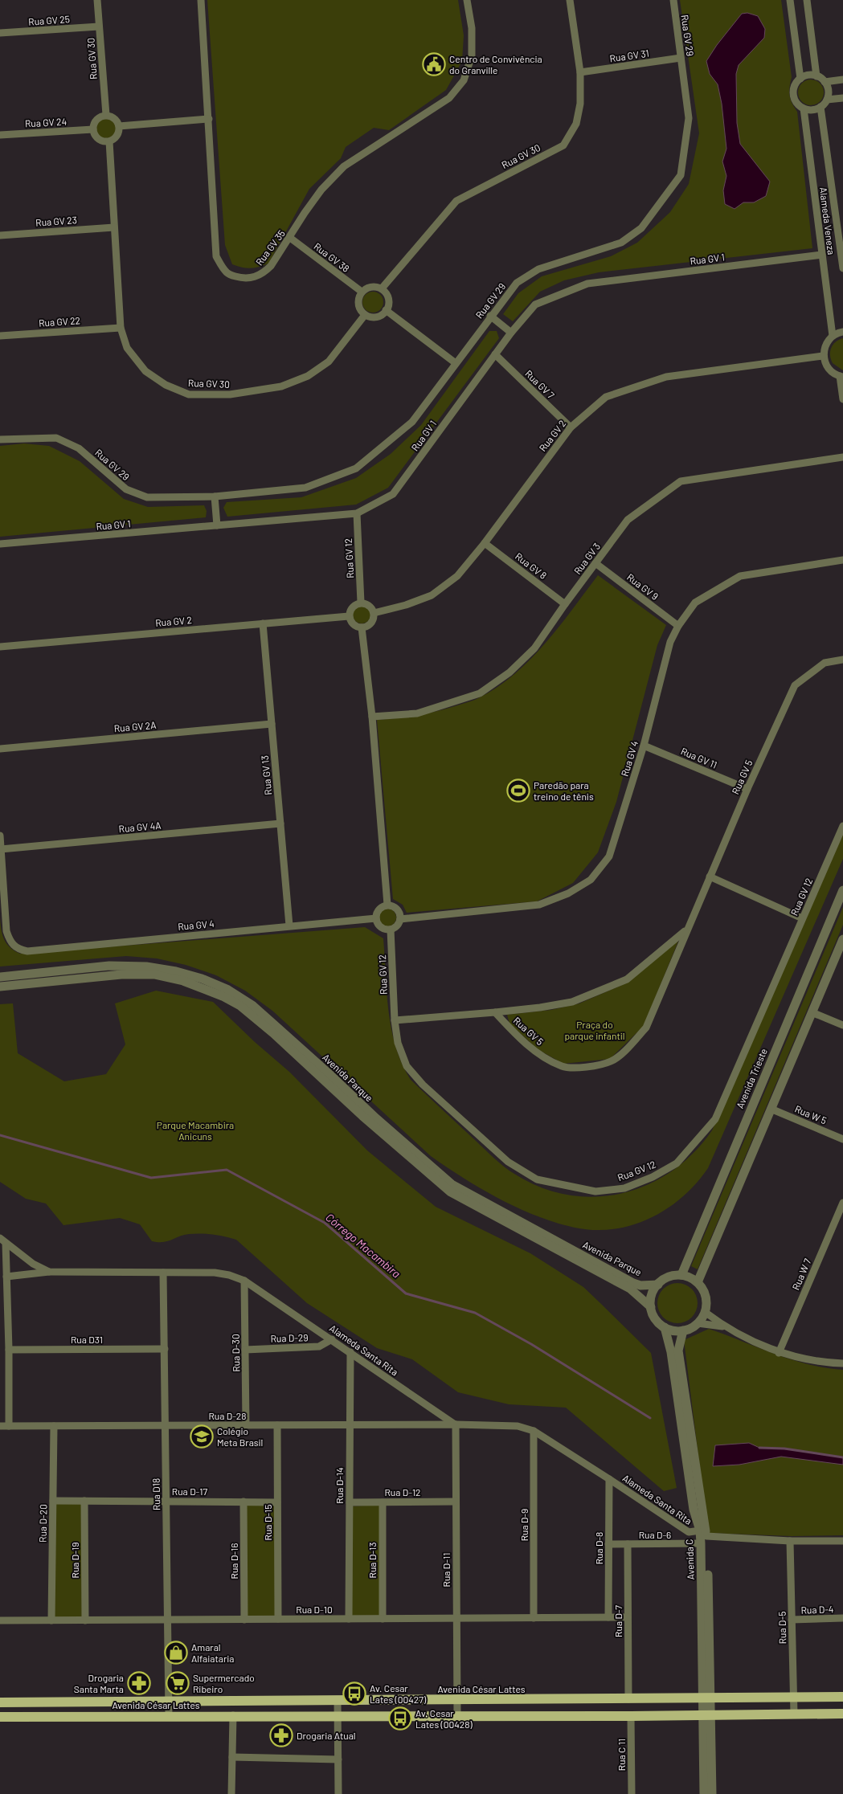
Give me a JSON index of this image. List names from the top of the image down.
{
  "streets": {
    "main road": ["Avenida César Lattes"],
    "street": [
      "Rua GV 25",
      "Rua GV 29",
      "Rua GV 31",
      "Rua GV 30",
      "Rua GV 24",
      "Rua GV 23",
      "Alameda Veneza",
      "Rua GV 35",
      "Rua GV 38",
      "Rua GV 1",
      "Rua GV 22",
      "Rua GV 7",
      "Rua GV 2",
      "Rua GV 12",
      "Rua GV 3",
      "Rua GV 8",
      "Rua GV 9",
      "Rua GV 2A",
      "Rua GV 11",
      "Rua GV 4",
      "Rua GV 13",
      "Rua GV 5",
      "Rua GV 4A",
      "Avenida Parque",
      "Avenida Trieste",
      "Rua W 5",
      "Rua W 7",
      "Rua D-29",
      "Rua D31",
      "Alameda Santa Rita",
      "Rua D-30",
      "Rua D-28",
      "Rua D-14",
      "Rua D-17",
      "Rua D-12",
      "Rua D18",
      "Rua D-15",
      "Rua D-20",
      "Rua D-9",
      "Rua D-6",
      "Rua D-8",
      "Avenida C",
      "Rua D-19",
      "Rua D-13",
      "Rua D-16",
      "Rua D-11",
      "Rua D-10",
      "Rua D-4",
      "Rua D-7",
      "Rua D-5",
      "Rua C 11"
    ]
  },
  "crossings": [
    ["Rua GV 25", "Rua GV 30"],
    ["Rua GV 29", "Rua GV 31"],
    ["Rua GV 31", "Rua GV 30"],
    ["Rua GV 30", "Rua GV 24"],
    ["Rua GV 30", "Rua GV 23"],
    ["Rua GV 30", "Rua GV 38"],
    ["Rua GV 30", "Rua GV 22"],
    ["Alameda Veneza", "Rua GV 1"],
    ["Rua GV 35", "Rua GV 38"],
    ["Rua GV 1", "Rua GV 7"],
    ["Rua GV 1", "Rua GV 12"],
    ["Rua GV 7", "Rua GV 2"],
    ["Rua GV 2", "Rua GV 12"],
    ["Rua GV 2", "Rua GV 8"],
    ["Rua GV 2", "Rua GV 13"],
    ["Rua GV 12", "Rua GV 4"],
    ["Rua GV 12", "Rua GV 5"],
    ["Rua GV 3", "Rua GV 8"],
    ["Rua GV 3", "Rua GV 9"],
    ["Rua GV 9", "Rua GV 4"],
    ["Rua GV 2A", "Rua GV 13"],
    ["Rua GV 11", "Rua GV 4"],
    ["Rua GV 11", "Rua GV 5"],
    ["Rua GV 4", "Rua GV 13"],
    ["Rua GV 4", "Rua GV 4A"],
    ["Rua GV 13", "Rua GV 4A"],
    ["Avenida Parque", "Avenida Trieste"],
    ["Avenida Parque", "Avenida C"],
    ["Avenida Trieste", "Avenida C"],
    ["Rua D-29", "Alameda Santa Rita"],
    ["Rua D-29", "Rua D-30"],
    ["Rua D31", "Rua D18"],
    ["Alameda Santa Rita", "Rua D-30"],
    ["Alameda Santa Rita", "Rua D-28"],
    ["Alameda Santa Rita", "Rua D-14"],
    ["Alameda Santa Rita", "Rua D18"],
    ["Alameda Santa Rita", "Rua D-9"],
    ["Alameda Santa Rita", "Rua D-6"],
    ["Alameda Santa Rita", "Rua D-8"],
    ["Alameda Santa Rita", "Avenida C"],
    ["Alameda Santa Rita", "Rua D-11"],
    ["Alameda Santa Rita", "Rua D-5"],
    ["Rua D-30", "Rua D-28"],
    ["Rua D-28", "Rua D-14"],
    ["Rua D-28", "Rua D18"],
    ["Rua D-28", "Rua D-15"],
    ["Rua D-28", "Rua D-20"],
    ["Rua D-28", "Rua D-11"],
    ["Rua D-14", "Rua D-12"],
    ["Rua D-14", "Rua D-10"],
    ["Rua D-17", "Rua D18"],
    ["Rua D-17", "Rua D-15"],
    ["Rua D-17", "Rua D-20"],
    ["Rua D-17", "Rua D-19"],
    ["Rua D-17", "Rua D-16"],
    ["Rua D-12", "Rua D-13"],
    ["Rua D-12", "Rua D-11"],
    ["Rua D18", "Rua D-10"],
    ["Rua D18", "Avenida César Lattes"],
    ["Rua D-15", "Rua D-10"],
    ["Rua D-20", "Rua D-10"],
    ["Rua D-9", "Rua D-10"],
    ["Rua D-6", "Rua D-8"],
    ["Rua D-6", "Avenida C"],
    ["Rua D-6", "Rua D-7"],
    ["Rua D-8", "Rua D-10"],
    ["Avenida C", "Avenida César Lattes"],
    ["Rua D-19", "Rua D-10"],
    ["Rua D-13", "Rua D-10"],
    ["Rua D-16", "Rua D-10"],
    ["Rua D-11", "Rua D-10"],
    ["Rua D-11", "Avenida César Lattes"],
    ["Rua D-10", "Rua D-7"],
    ["Rua D-4", "Rua D-5"],
    ["Rua D-7", "Avenida César Lattes"],
    ["Rua D-5", "Avenida César Lattes"],
    ["Avenida César Lattes", "Rua C 11"]
  ],
  "water": ["Córrego Macambira"],
  "parks": ["Praça do parque infantil", "Parque Macambira Anicuns"],
  "places": {
    "public building": ["Centro de Convivência do Granville"],
    "sports": ["Paredão para treino de tênis"],
    "school or university": ["Colégio Meta Brasil"],
    "shop": ["Amaral Alfaiataria"],
    "pharmacy": ["Drogaria Santa Marta", "Drogaria Atual"],
    "supermarket": ["Supermercado Ribeiro"],
    "bus stop": ["Av. Cesar Lates (00427)", "Av. Cesar Lates (00428)"]
  }
}
